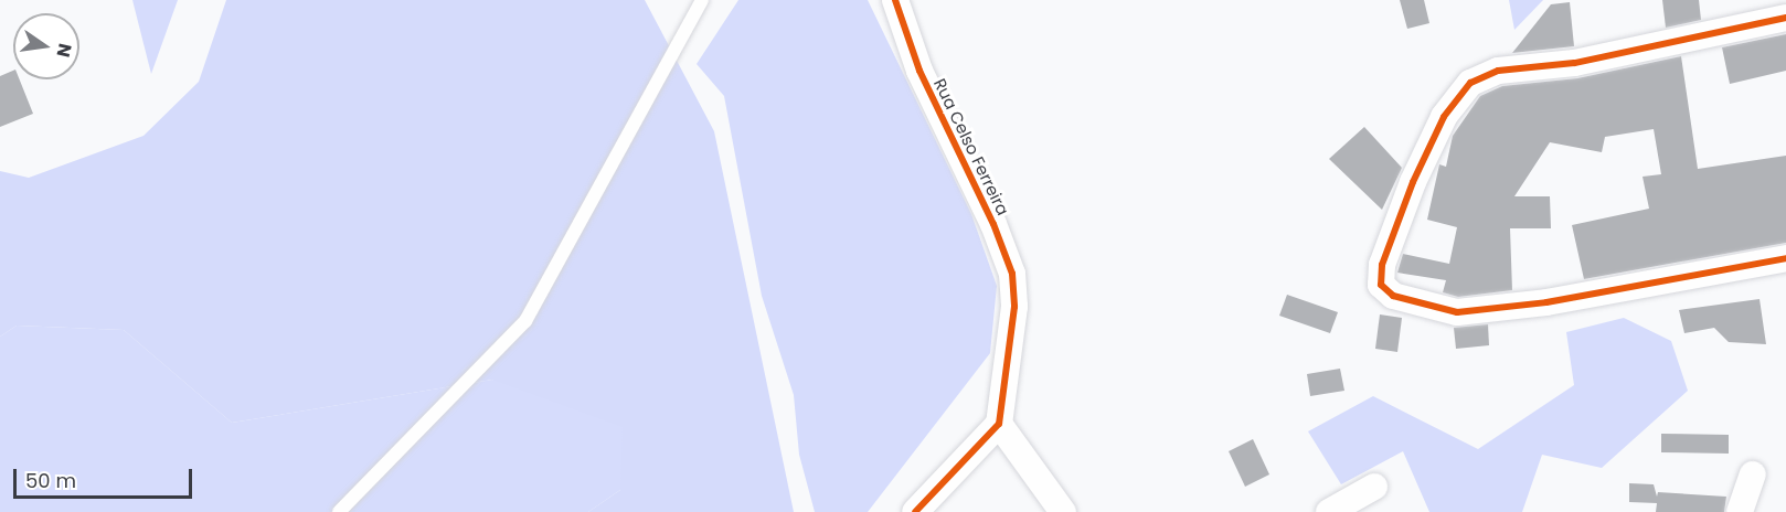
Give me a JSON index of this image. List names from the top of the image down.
{
  "streets": {
    "street": ["Rua Celso Ferreira"]
  },
  "scale_bar": "50 m",
  "north": "right"
}
